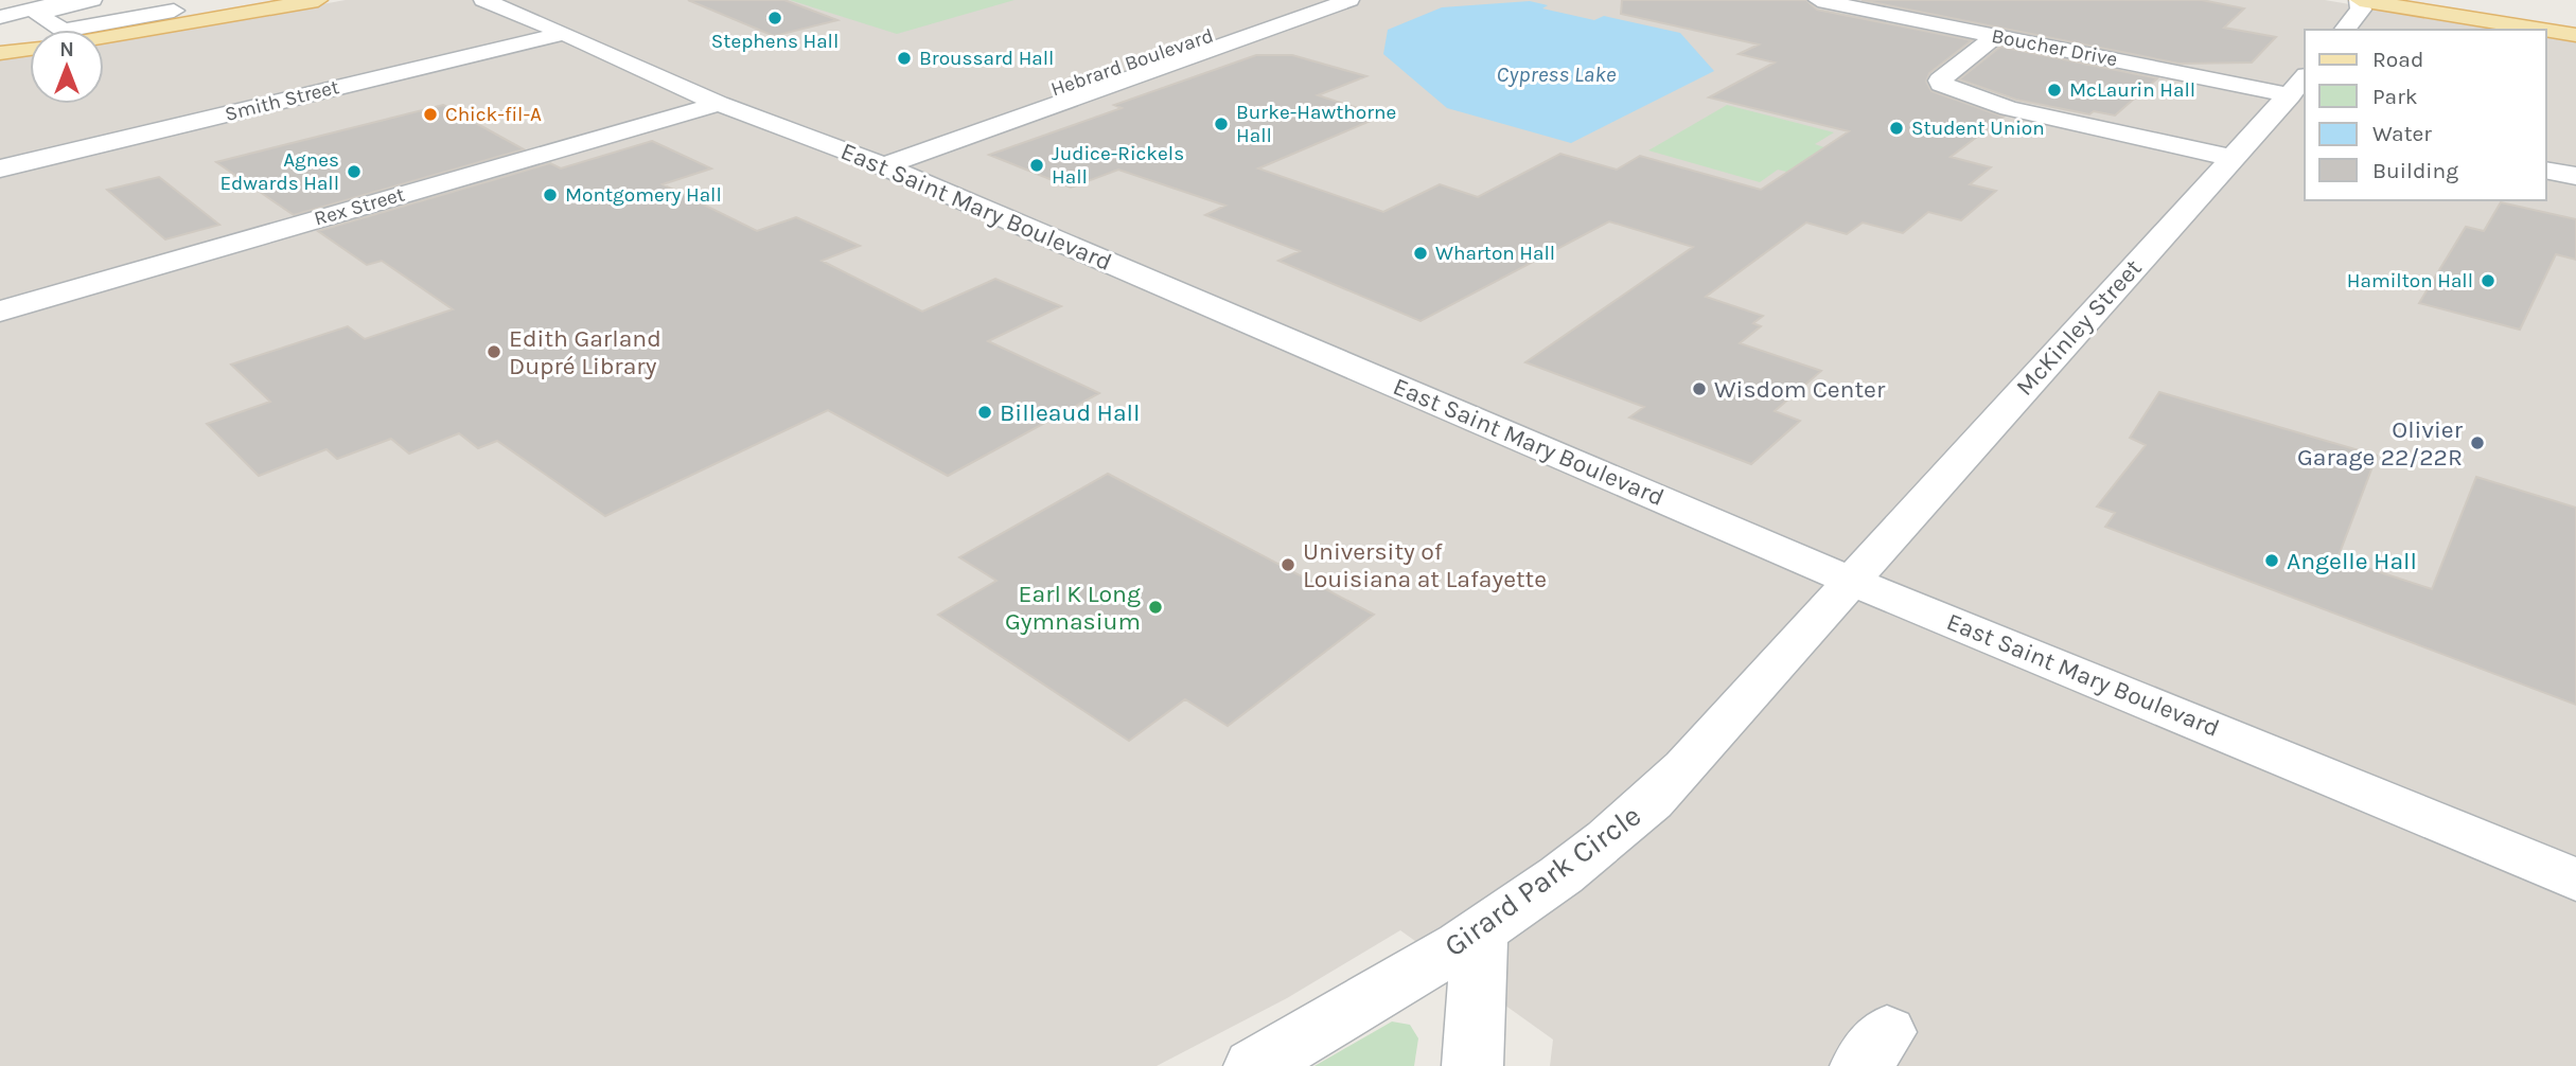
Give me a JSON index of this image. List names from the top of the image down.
{
  "streets": {
    "street": [
      "Boucher Drive",
      "Hebrard Boulevard",
      "Smith Street",
      "Rex Street",
      "East Saint Mary Boulevard",
      "McKinley Street",
      "Girard Park Circle"
    ]
  },
  "crossings": [
    ["Boucher Drive", "McKinley Street"],
    ["Hebrard Boulevard", "East Saint Mary Boulevard"],
    ["Smith Street", "East Saint Mary Boulevard"],
    ["Rex Street", "East Saint Mary Boulevard"],
    ["East Saint Mary Boulevard", "McKinley Street"],
    ["East Saint Mary Boulevard", "Girard Park Circle"],
    ["McKinley Street", "Girard Park Circle"]
  ],
  "water": ["Cypress Lake"],
  "places": [
    "Stephens Hall",
    "Broussard Hall",
    "McLaurin Hall",
    "Chick-fil-A",
    "Burke-Hawthorne Hall",
    "Student Union",
    "Judice-Rickels Hall",
    "Agnes Edwards Hall",
    "Montgomery Hall",
    "Wharton Hall",
    "Hamilton Hall",
    "Edith Garland Dupré Library",
    "Wisdom Center",
    "Billeaud Hall",
    "Olivier Garage 22/22R",
    "Angelle Hall",
    "University of Louisiana at Lafayette",
    "Earl K Long Gymnasium"
  ],
  "legend": [
    "Road",
    "Park",
    "Water",
    "Building"
  ],
  "north": "top"
}
